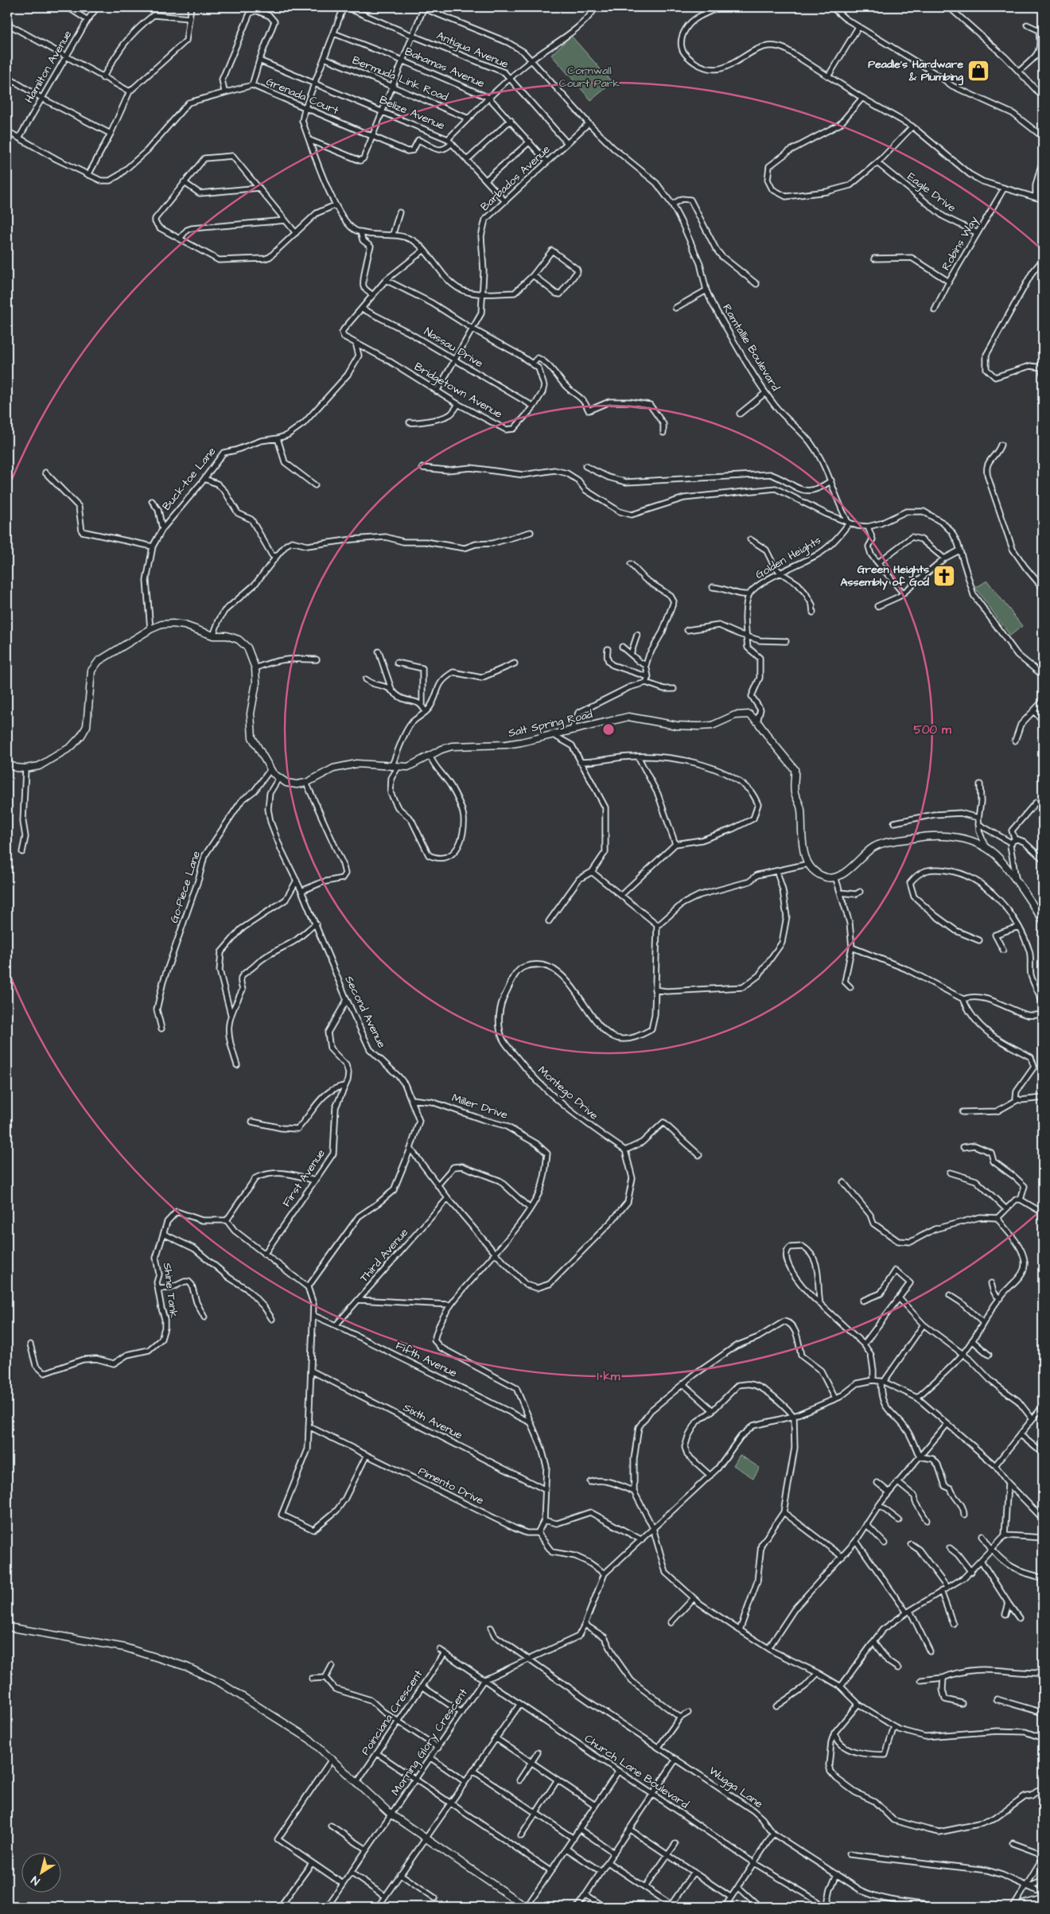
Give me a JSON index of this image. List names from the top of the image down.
{
  "streets": {
    "street": [
      "Antigua Avenue",
      "Hamilton Avenue",
      "Bahamas Avenue",
      "Bermuda Link Road",
      "Grenada Court",
      "Belize Avenue",
      "Barbados Avenue",
      "Eagle Drive",
      "Robins Way",
      "Nassau Drive",
      "Ramtallie Boulevard",
      "Bridgetown Avenue",
      "Buck-toe Lane",
      "Golden Heights",
      "Salt Spring Road",
      "Go-Piece Lane",
      "Second Avenue",
      "Montego Drive",
      "Miller Drive",
      "First Avenue",
      "Third Avenue",
      "Shine Tank",
      "Fifth Avenue",
      "Sixth Avenue",
      "Pimento Drive",
      "Poinciana Crescent",
      "Morning Glory Crescent",
      "Church Lane Boulevard",
      "Wugga Lane"
    ]
  },
  "crossings": [
    ["Antigua Avenue", "Barbados Avenue"],
    ["Hamilton Avenue", "Grenada Court"],
    ["Bahamas Avenue", "Barbados Avenue"],
    ["Grenada Court", "Belize Avenue"],
    ["Belize Avenue", "Barbados Avenue"],
    ["Barbados Avenue", "Nassau Drive"],
    ["Barbados Avenue", "Ramtallie Boulevard"],
    ["Barbados Avenue", "Bridgetown Avenue"],
    ["Eagle Drive", "Robins Way"],
    ["Nassau Drive", "Bridgetown Avenue"],
    ["Ramtallie Boulevard", "Golden Heights"],
    ["Bridgetown Avenue", "Buck-toe Lane"],
    ["Salt Spring Road", "Second Avenue"],
    ["Second Avenue", "Miller Drive"],
    ["Second Avenue", "First Avenue"],
    ["Third Avenue", "Fifth Avenue"],
    ["Poinciana Crescent", "Church Lane Boulevard"],
    ["Morning Glory Crescent", "Church Lane Boulevard"]
  ],
  "parks": ["Cornwall Court Park"],
  "places": {
    "shop": ["Peadle's Hardware & Plumbing"],
    "church": ["Green Heights Assembly of God"]
  },
  "north": "bottom left",
  "rings": ["500 m", "1 km"]
}
